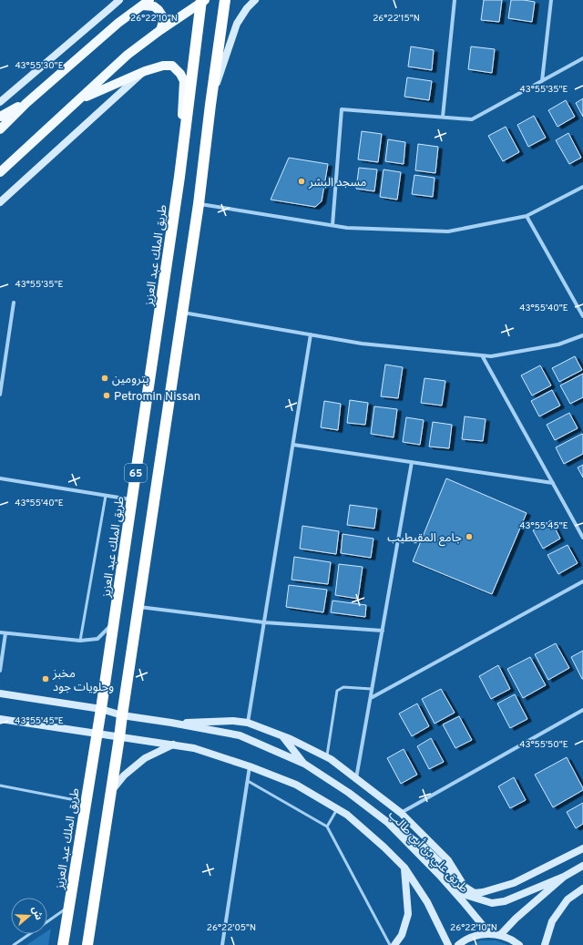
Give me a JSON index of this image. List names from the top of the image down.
{
  "streets": {
    "highway": ["طريق الملك عبد العزيز", "65"],
    "main road": ["طريق علي بن أبي طالب"]
  },
  "crossings": [
    ["طريق الملك عبد العزيز", "طريق علي بن أبي طالب"],
    ["65", "طريق علي بن أبي طالب"]
  ],
  "places": [
    "مسجد البشر",
    "بترومين",
    "Petromin Nissan",
    "جامع المقيطيب",
    "مخبز وحلويات جود"
  ],
  "north": "right",
  "coordinates": [
    "26°22'10\"N",
    "26°22'15\"N",
    "43°55'30\"E",
    "43°55'35\"E",
    "43°55'40\"E",
    "43°55'45\"E",
    "43°55'50\"E",
    "26°22'05\"N"
  ]
}
